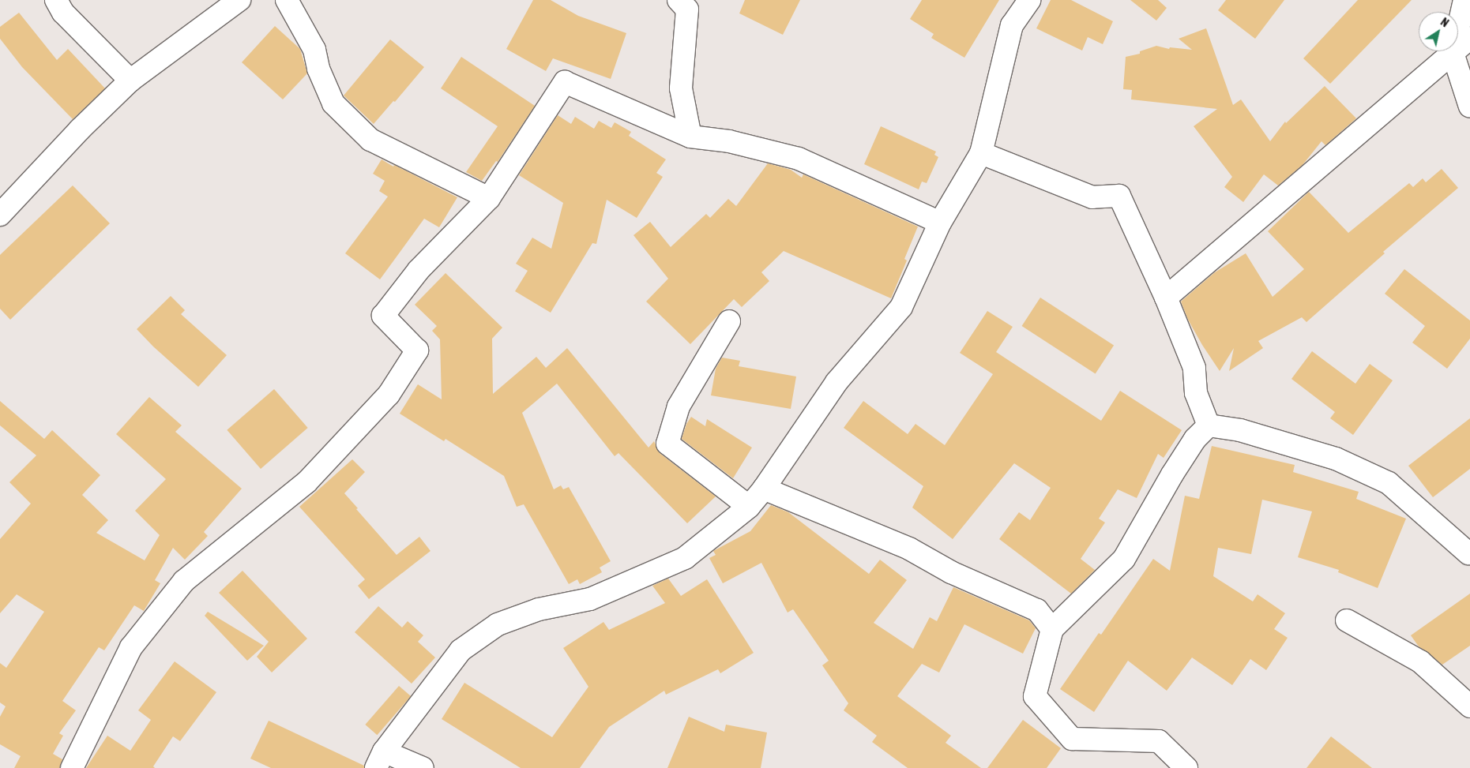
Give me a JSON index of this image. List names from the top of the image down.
{
  "north": "top right"
}
